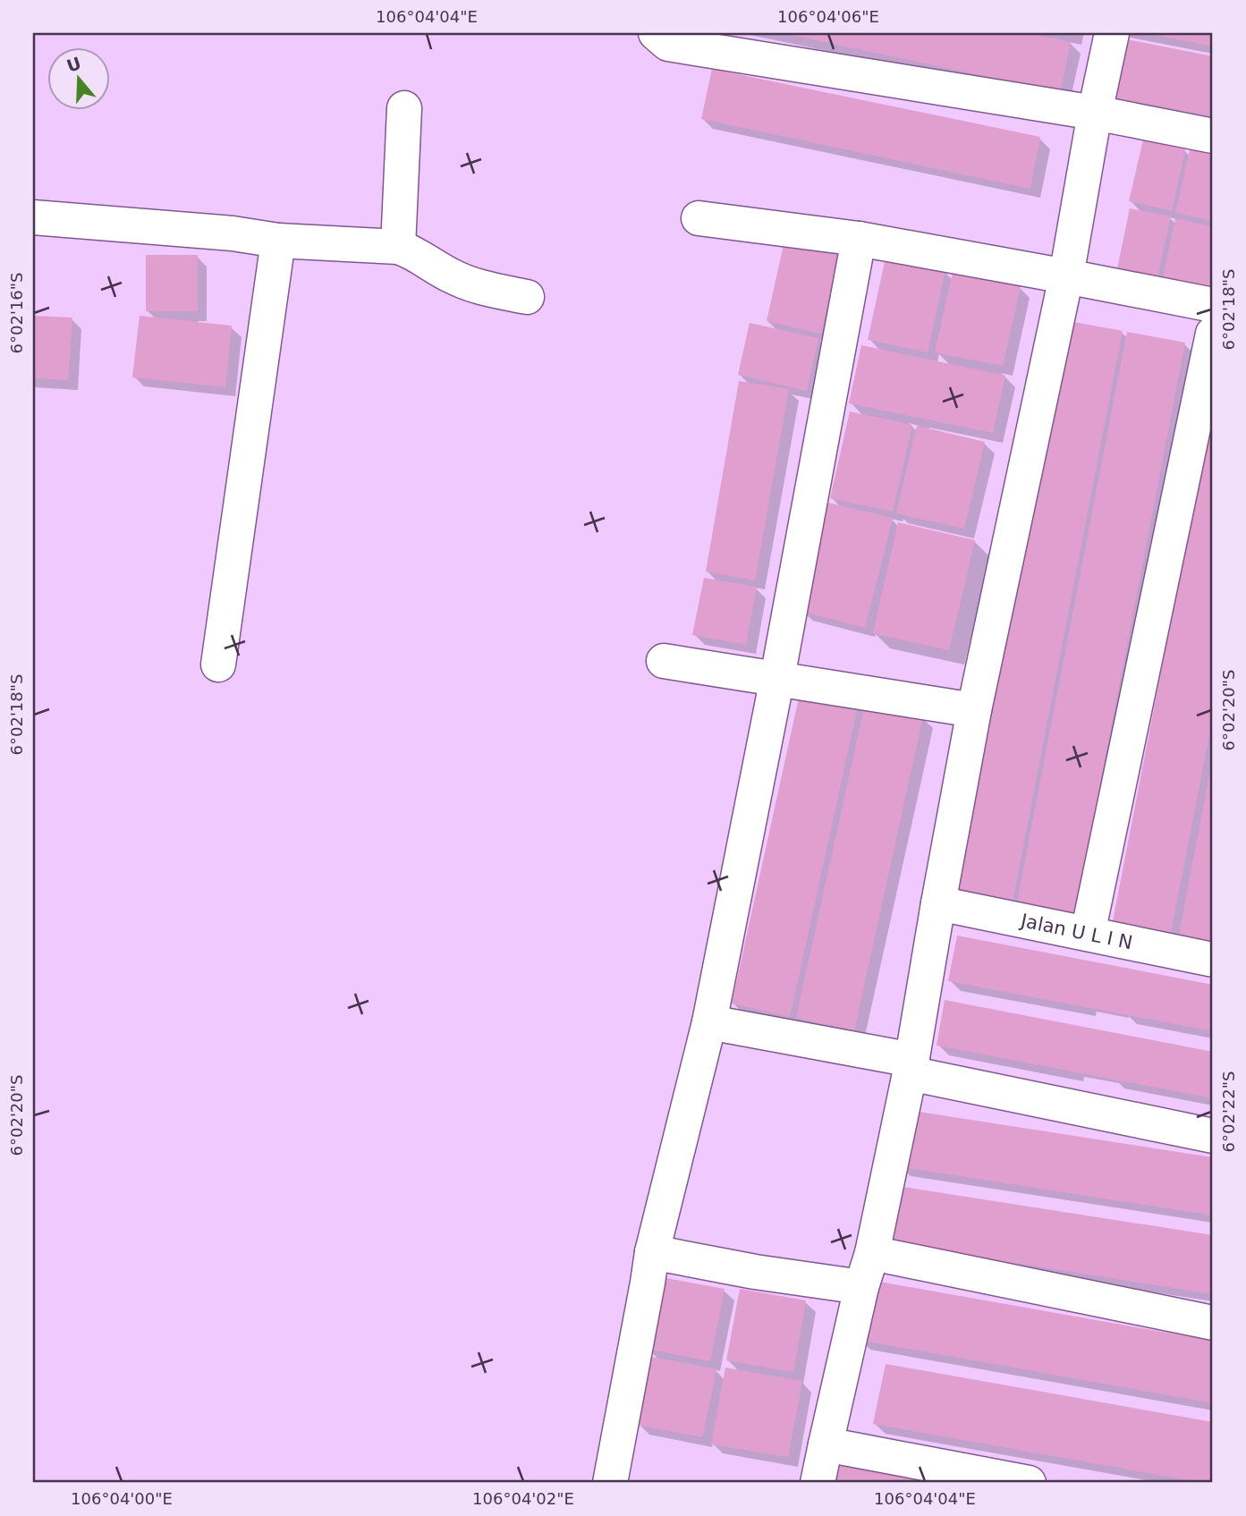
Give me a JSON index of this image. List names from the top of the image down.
{
  "streets": {
    "street": ["Jalan U L I N"]
  },
  "north": "top",
  "coordinates": [
    "106°04'04\"E",
    "106°04'06\"E",
    "6°02'18\"S",
    "6°02'16\"S",
    "6°02'20\"S",
    "6°02'22\"S",
    "106°04'00\"E",
    "106°04'02\"E"
  ]
}
